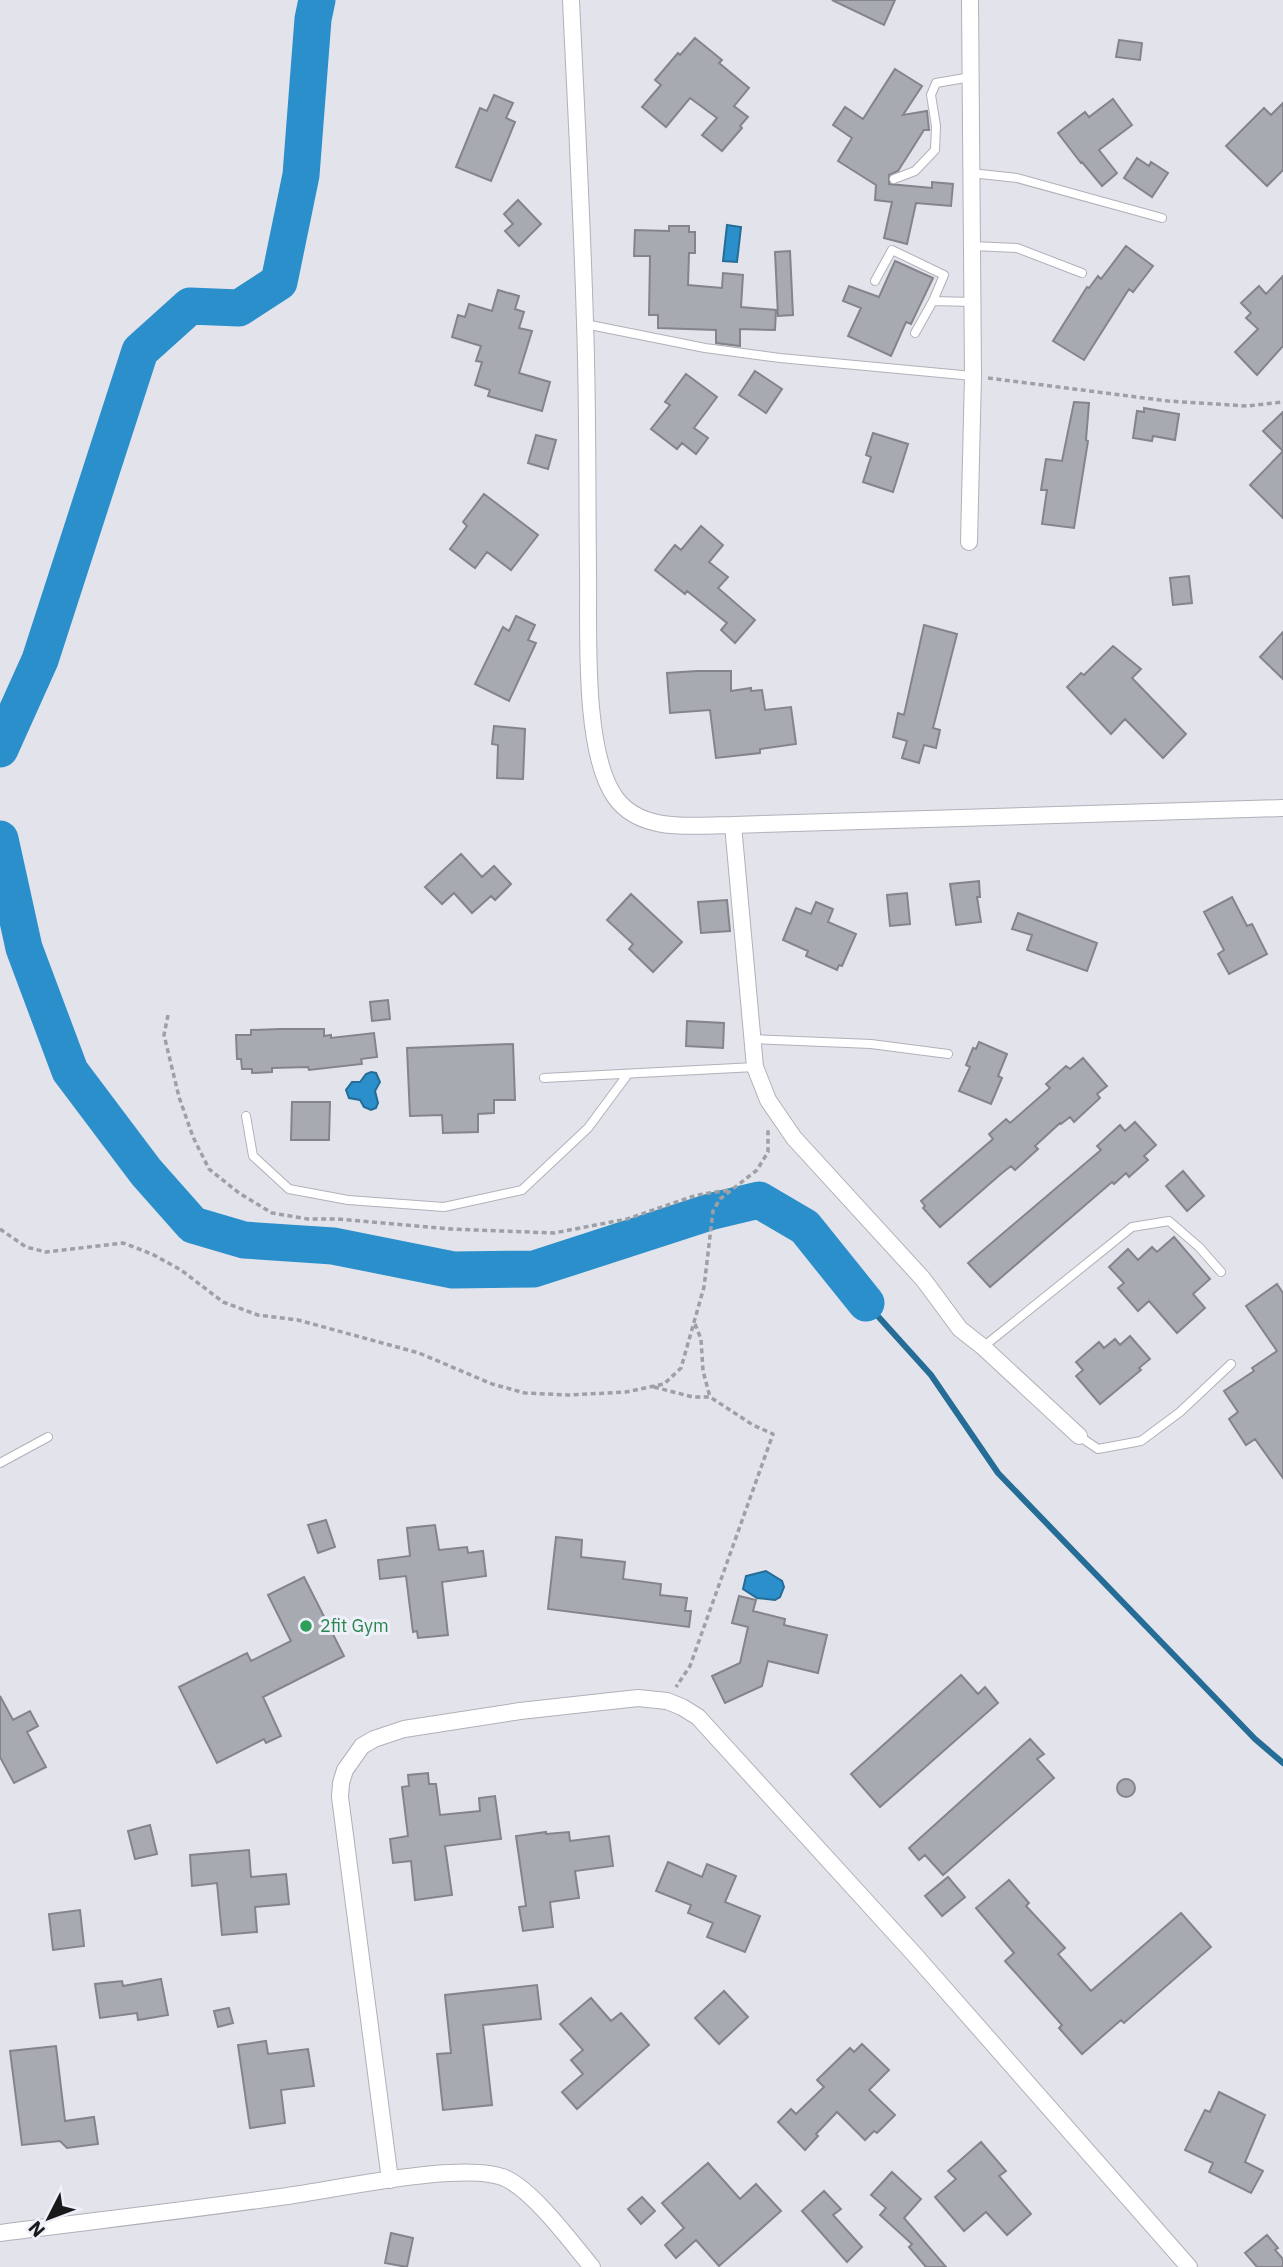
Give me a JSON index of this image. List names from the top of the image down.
{
  "places": ["2fit Gym"],
  "north": "bottom left"
}
